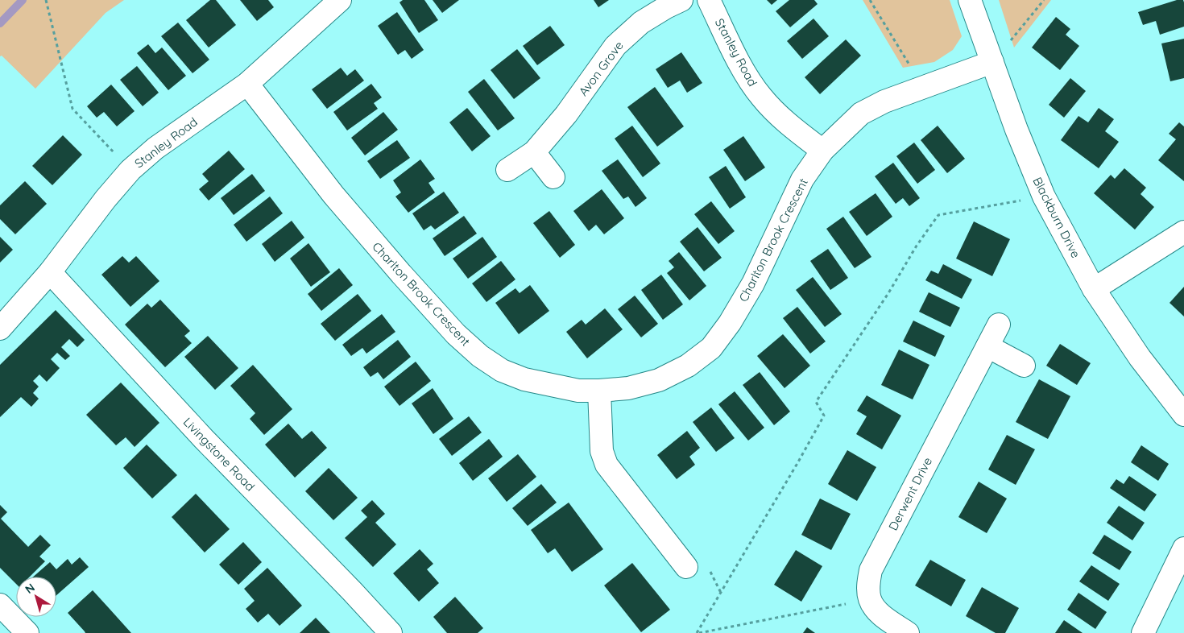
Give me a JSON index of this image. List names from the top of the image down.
{
  "streets": {
    "street": [
      "Stanley Road",
      "Avon Grove",
      "Blackburn Drive",
      "Charlton Brook Crescent",
      "Livingstone Road",
      "Derwent Drive"
    ]
  },
  "crossings": [
    ["Stanley Road", "Charlton Brook Crescent"],
    ["Stanley Road", "Livingstone Road"],
    ["Blackburn Drive", "Charlton Brook Crescent"]
  ],
  "north": "top left"
}
